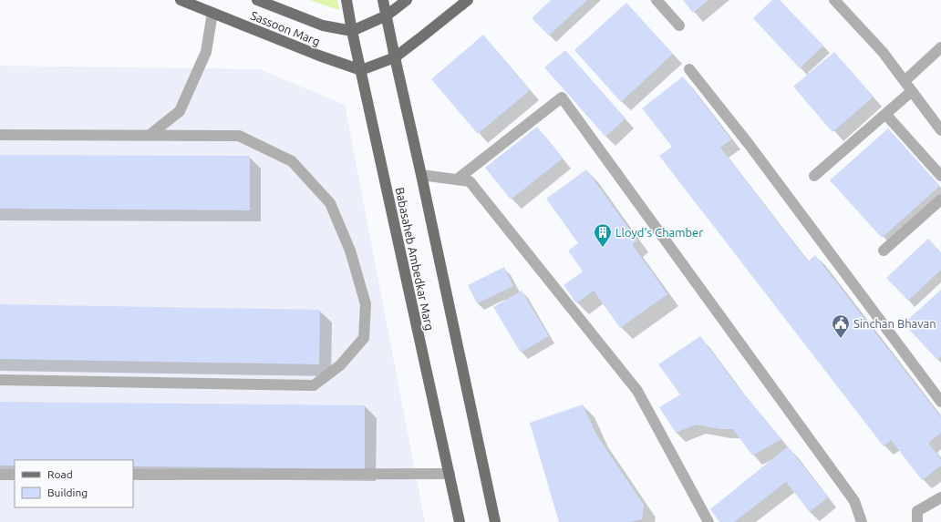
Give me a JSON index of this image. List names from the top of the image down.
{
  "streets": {
    "main road": ["Sassoon Marg", "Babasaheb Ambedkar Marg"]
  },
  "crossings": [
    ["Sassoon Marg", "Babasaheb Ambedkar Marg"]
  ],
  "places": {
    "building": ["Lloyd's Chamber"],
    "public building": ["Sinchan Bhavan"]
  },
  "legend": ["Road", "Building"]
}
